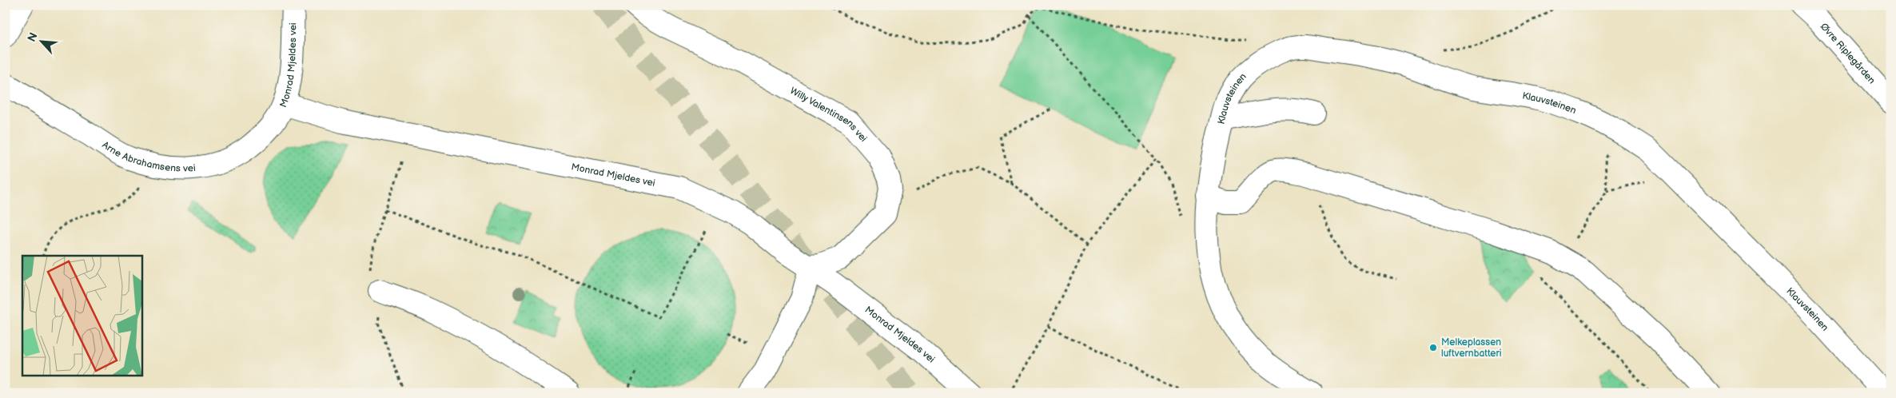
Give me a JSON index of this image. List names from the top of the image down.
{
  "streets": {
    "street": [
      "Øvre Riplegården",
      "Monrad Mjeldes vei",
      "Klauvsteinen",
      "Willy Valentinsens vei",
      "Arne Abrahamsens vei"
    ]
  },
  "crossings": [
    ["Monrad Mjeldes vei", "Arne Abrahamsens vei"]
  ],
  "places": ["Melkeplassen luftvernbatteri"],
  "north": "top left"
}
